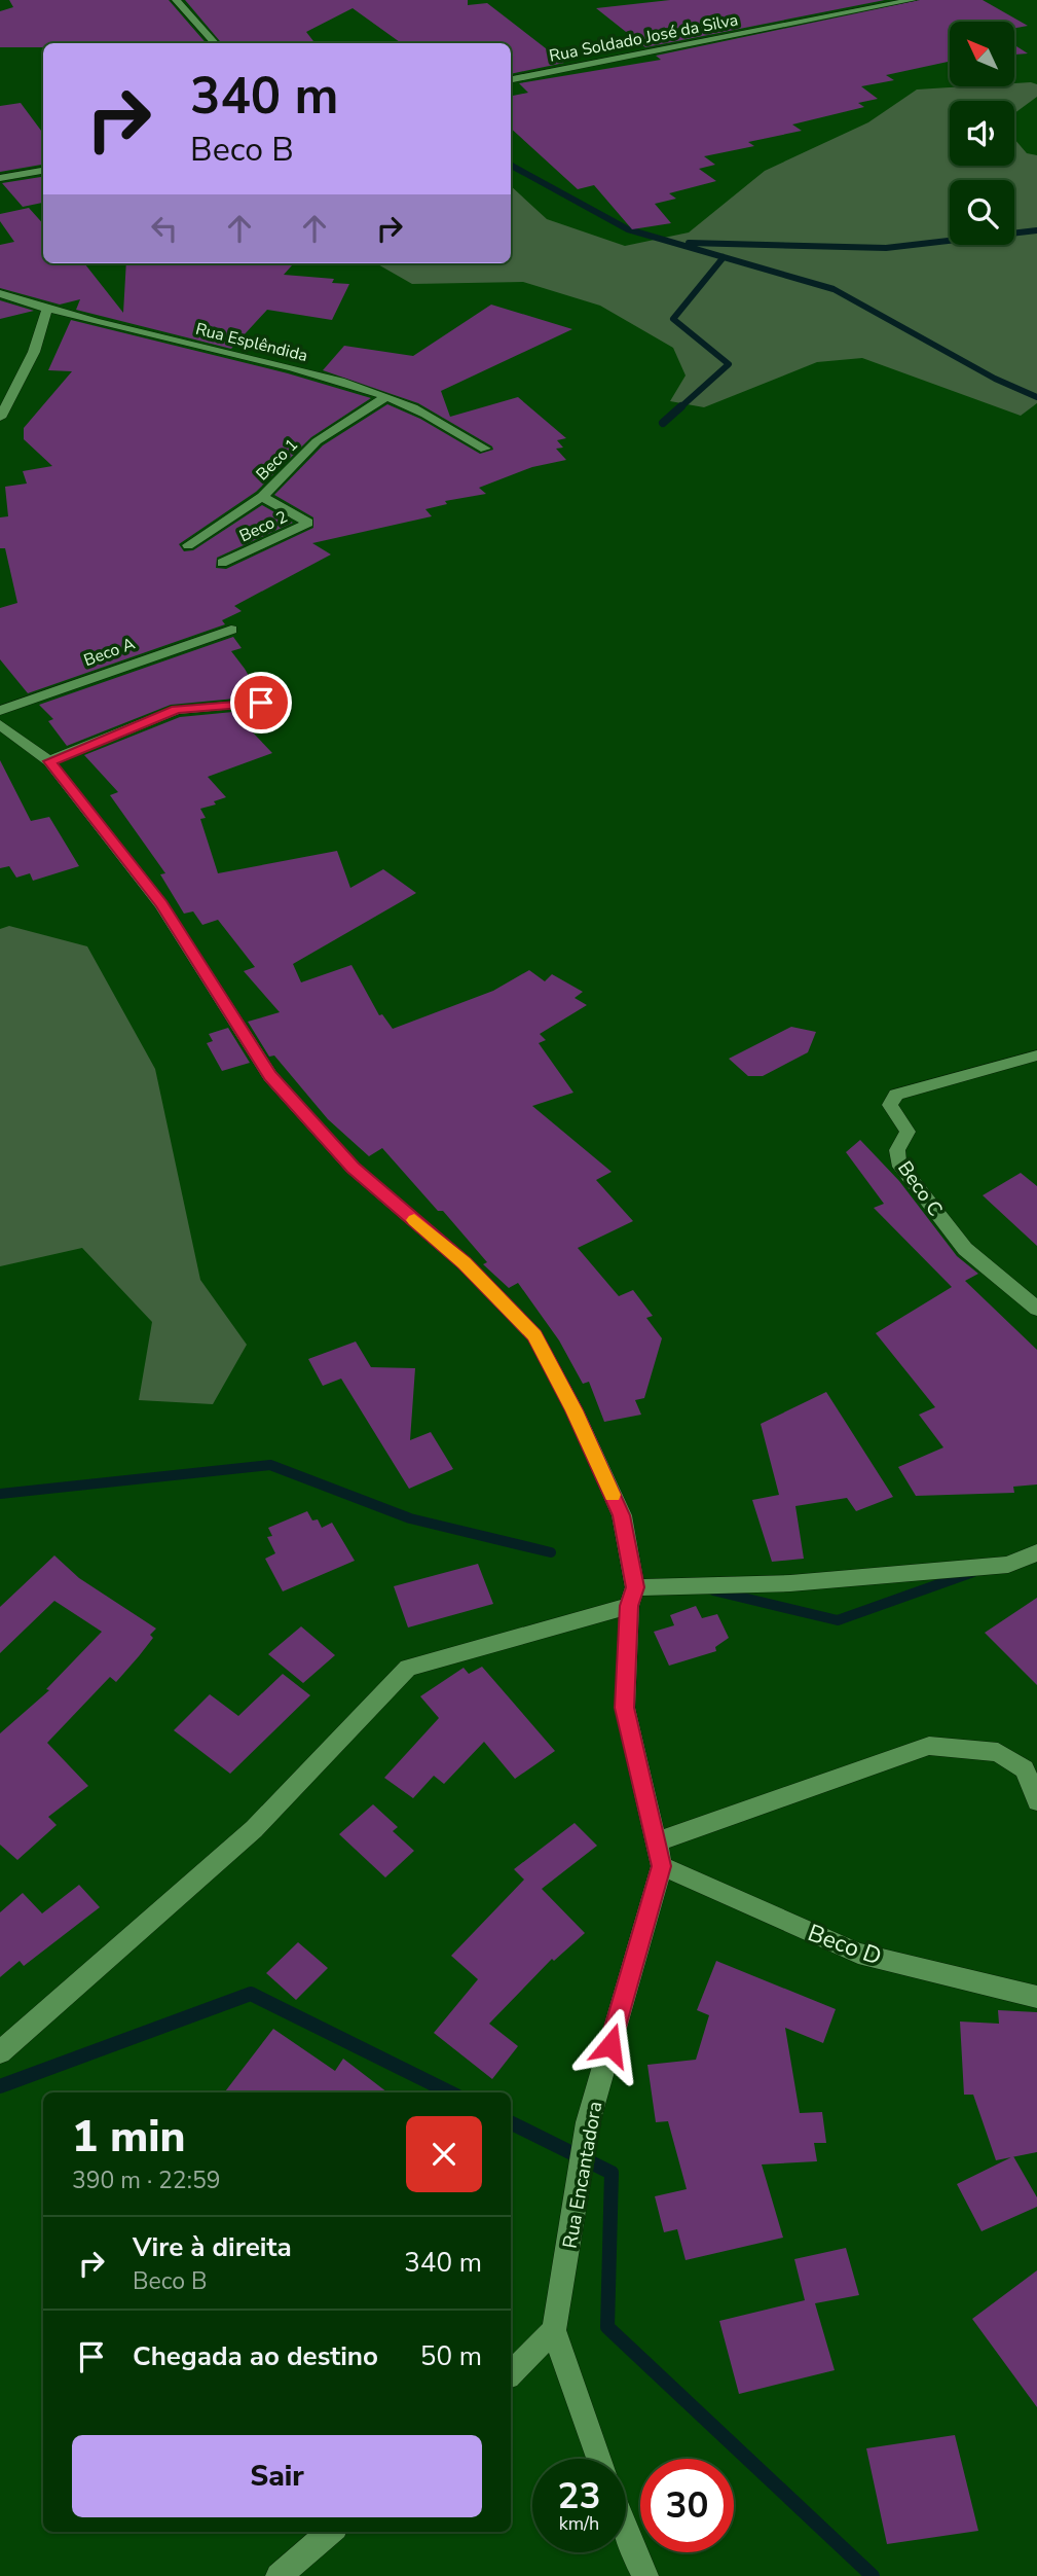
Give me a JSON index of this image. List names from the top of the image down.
{
  "streets": {
    "street": [
      "Rua Soldado José da Silva",
      "Rua Esplêndida",
      "Beco 1",
      "Beco 2",
      "Beco A",
      "Beco C",
      "Beco D",
      "Rua Encantadora"
    ]
  },
  "crossings": [
    ["Rua Esplêndida", "Beco 1"],
    ["Beco 1", "Beco 2"],
    ["Beco D", "Rua Encantadora"]
  ],
  "north": "top left",
  "page": {
    "turn": ["340 m", "Beco B"],
    "heading": ["1 min", "390 m · 22:59"],
    "list": [
      {
        "name": "Vire à direita",
        "note": "Beco B",
        "value": "340 m"
      },
      {
        "name": "Chegada ao destino",
        "value": "50 m"
      }
    ],
    "buttons": "Sair",
    "speed": "23 km/h",
    "limit": "30"
  }
}
